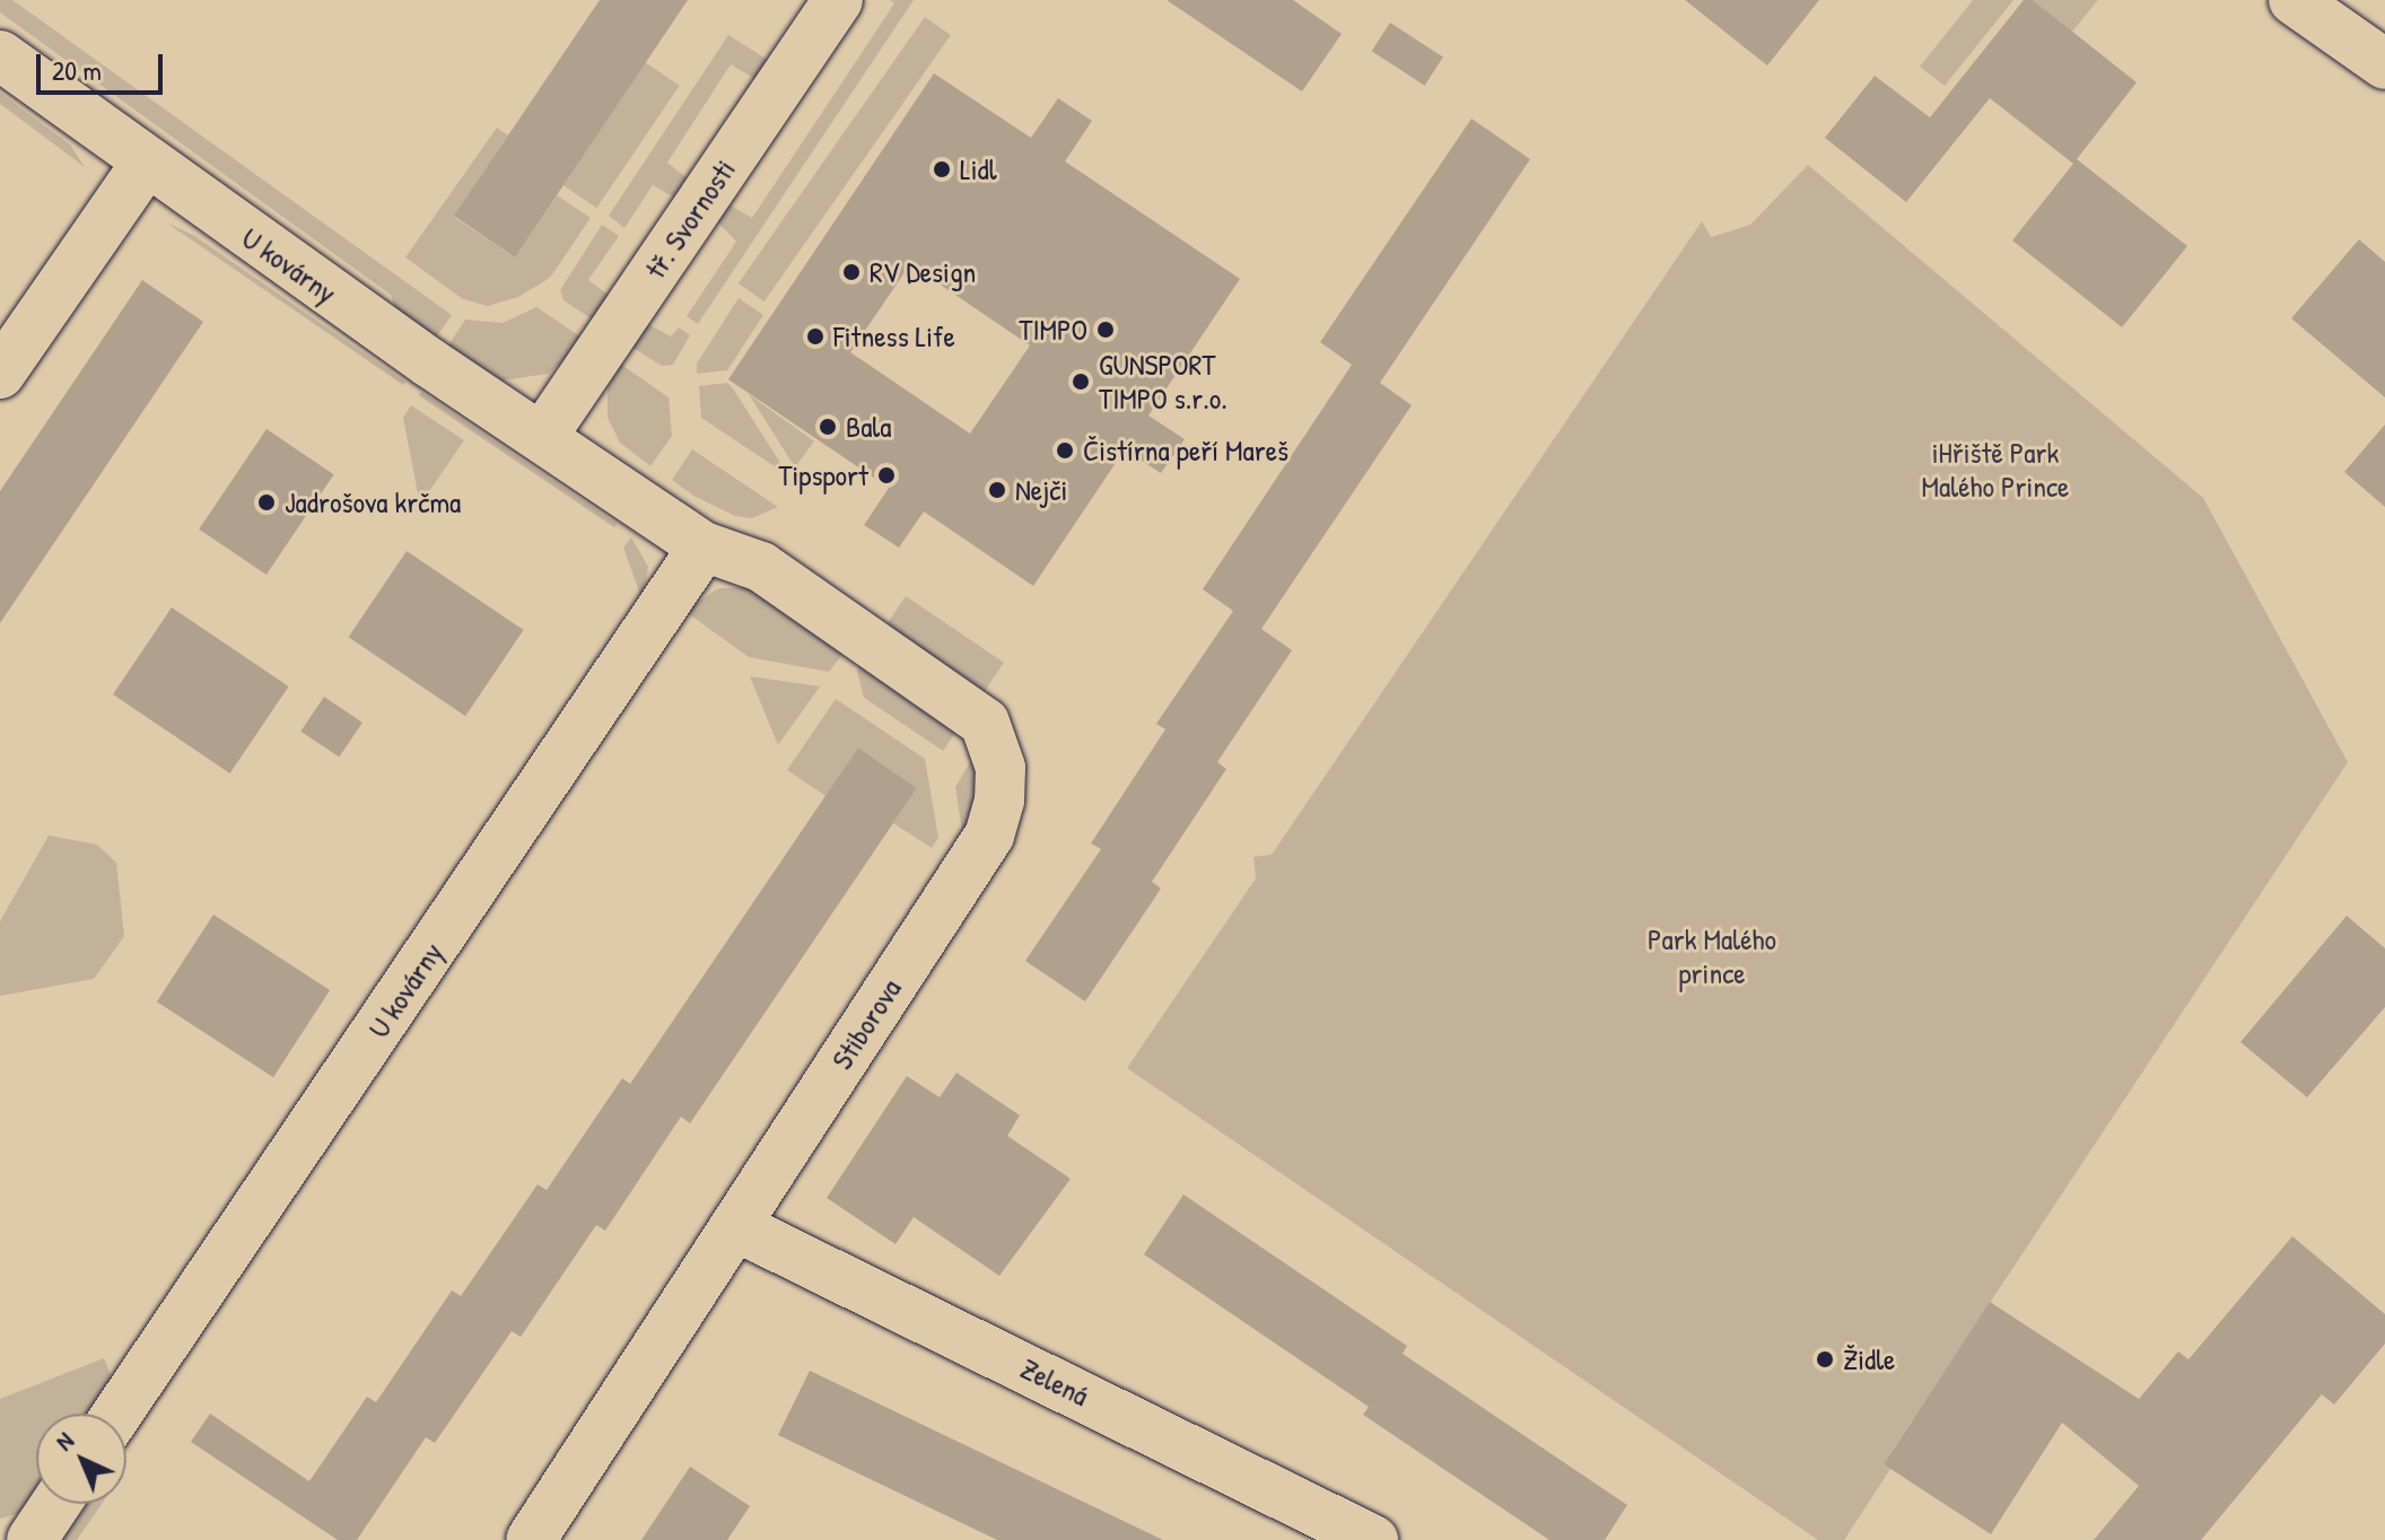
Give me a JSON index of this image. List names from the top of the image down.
{
  "streets": {
    "street": [
      "tř. Svornosti",
      "U kovárny",
      "Stiborova",
      "Zelená"
    ]
  },
  "crossings": [
    ["tř. Svornosti", "U kovárny"],
    ["U kovárny", "Stiborova"],
    ["Stiborova", "Zelená"]
  ],
  "parks": ["iHřiště Park Malého Prince", "Park Malého prince"],
  "places": [
    "Lidl",
    "RV Design",
    "TIMPO",
    "Fitness Life",
    "GUNSPORT TIMPO s.r.o.",
    "Bala",
    "Čistírna peří Mareš",
    "Tipsport",
    "Nejči",
    "Jadrošova krčma",
    "Židle"
  ],
  "scale_bar": "20 m",
  "north": "top left"
}
